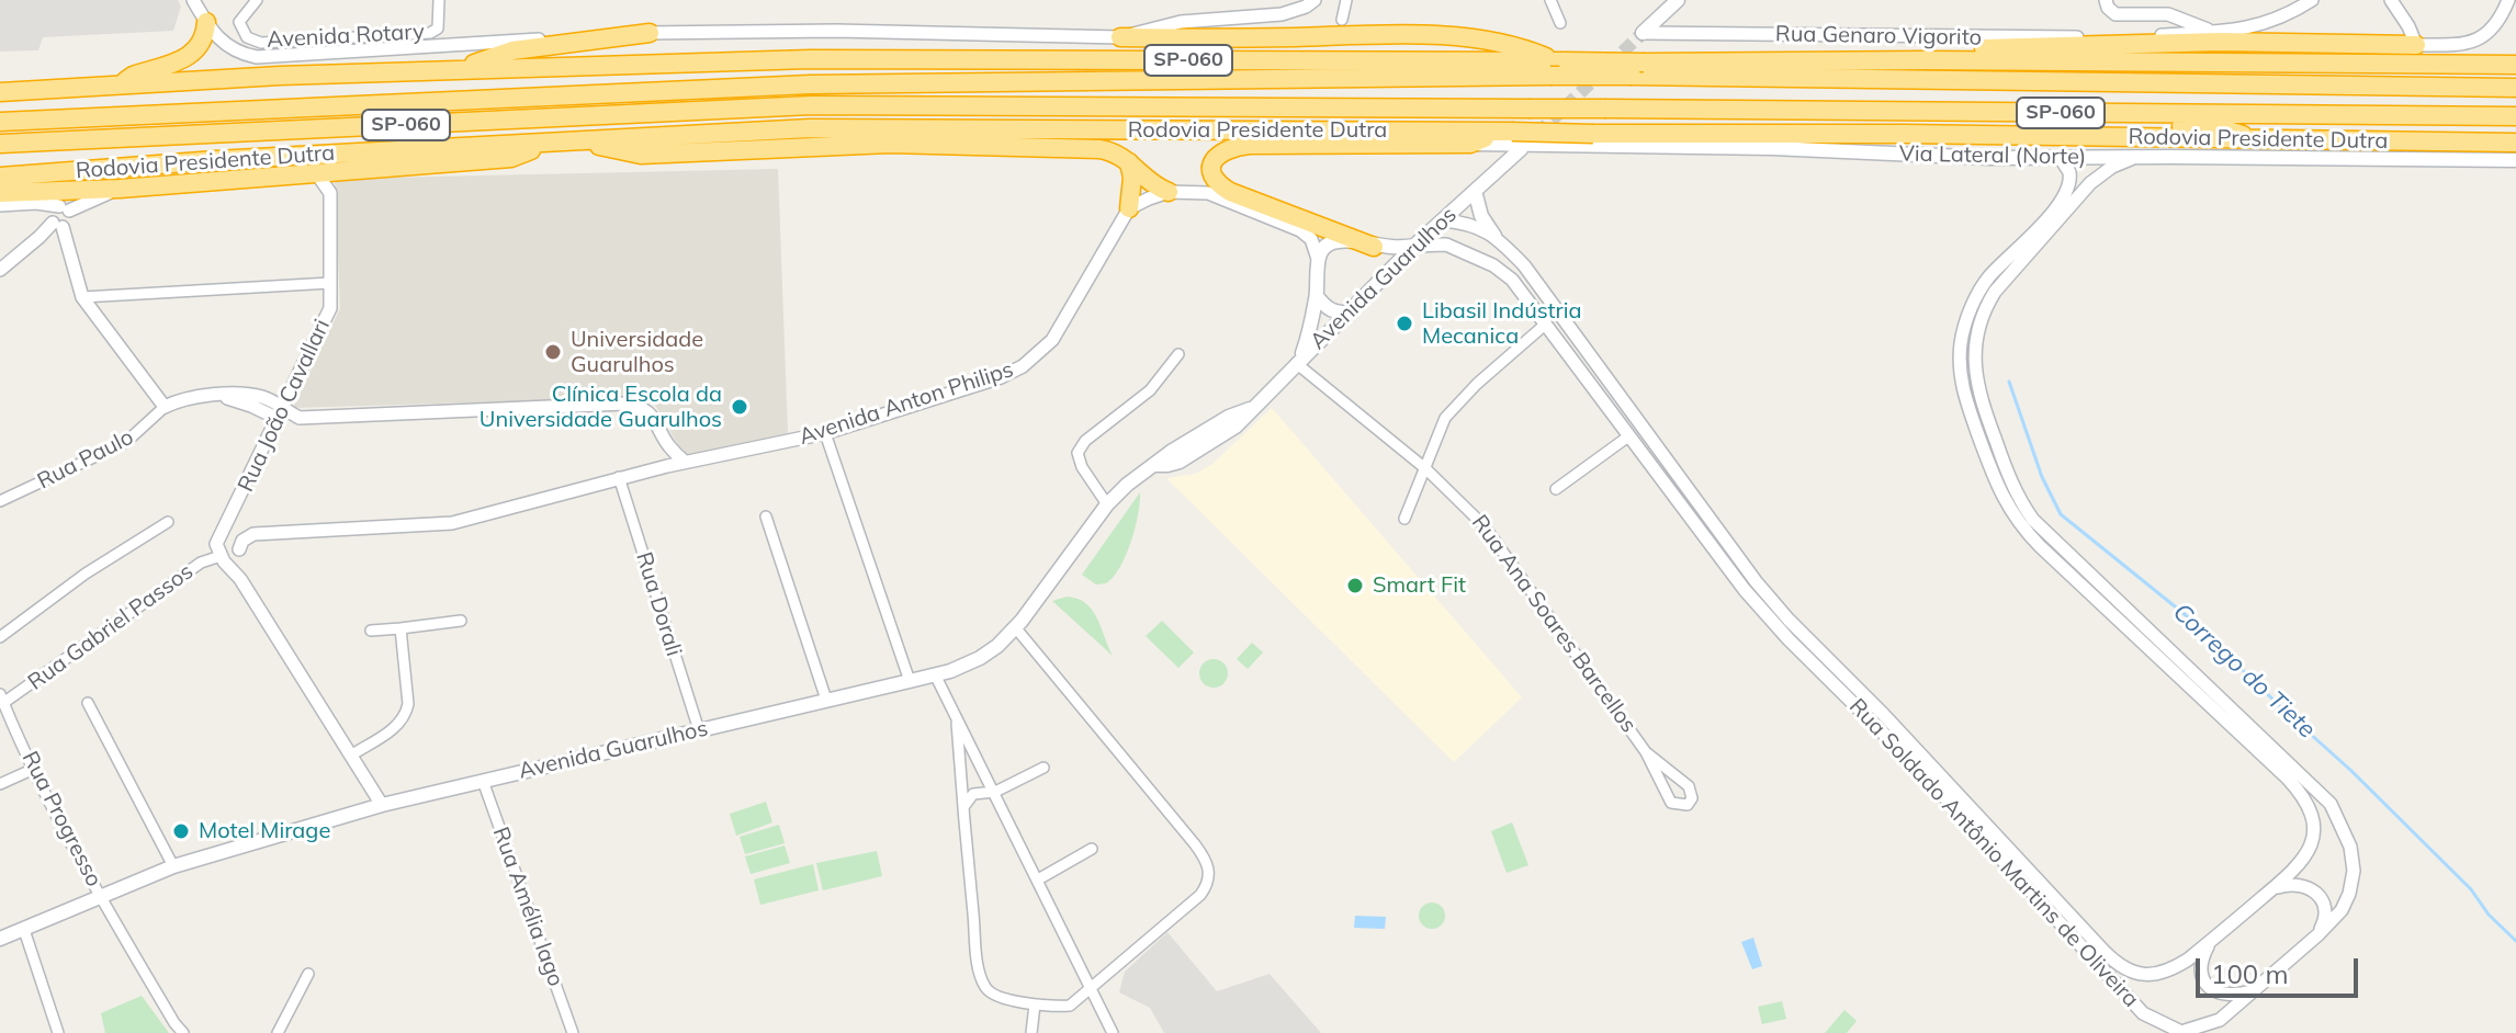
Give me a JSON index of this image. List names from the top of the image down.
{
  "streets": {
    "highway": ["SP-060", "Rodovia Presidente Dutra"],
    "main road": ["Via Lateral (Norte)", "Avenida Guarulhos"],
    "street": [
      "Avenida Rotary",
      "Rua Genaro Vigorito",
      "Avenida Anton Philips",
      "Rua João Cavallari",
      "Rua Paulo",
      "Rua Dorali",
      "Rua Ana Soares Barcellos",
      "Rua Gabriel Passos",
      "Rua Progresso",
      "Rua Soldado Antônio Martins de Oliveira",
      "Rua Amélia lago"
    ]
  },
  "crossings": [
    ["Via Lateral (Norte)", "Rua Soldado Antônio Martins de Oliveira"],
    ["Avenida Guarulhos", "Rua Dorali"],
    ["Avenida Guarulhos", "Rua Ana Soares Barcellos"],
    ["Avenida Guarulhos", "Rua Progresso"],
    ["Avenida Guarulhos", "Rua Soldado Antônio Martins de Oliveira"],
    ["Avenida Guarulhos", "Rua Amélia lago"],
    ["Avenida Anton Philips", "Rua Dorali"],
    ["Rua Gabriel Passos", "Rua Progresso"]
  ],
  "water": ["Corrego do Tiete"],
  "places": [
    "Libasil Indústria Mecanica",
    "Universidade Guarulhos",
    "Clínica Escola da Universidade Guarulhos",
    "Smart Fit",
    "Motel Mirage"
  ],
  "scale_bar": "100 m"
}
